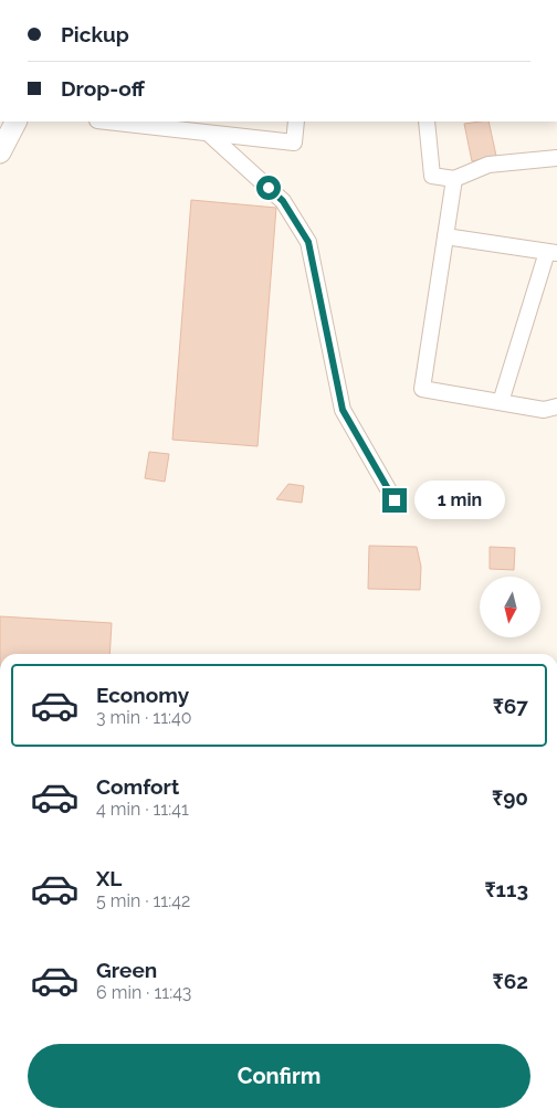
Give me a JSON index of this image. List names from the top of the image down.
{
  "north": "bottom",
  "page": {
    "banner": ["Pickup", "Drop-off"],
    "bubble": "1 min",
    "list": [
      {
        "name": "Economy",
        "note": "3 min · 11:40",
        "value": "₹67"
      },
      {
        "name": "Comfort",
        "note": "4 min · 11:41",
        "value": "₹90"
      },
      {
        "name": "XL",
        "note": "5 min · 11:42",
        "value": "₹113"
      },
      {
        "name": "Green",
        "note": "6 min · 11:43",
        "value": "₹62"
      }
    ],
    "buttons": "Confirm"
  }
}
